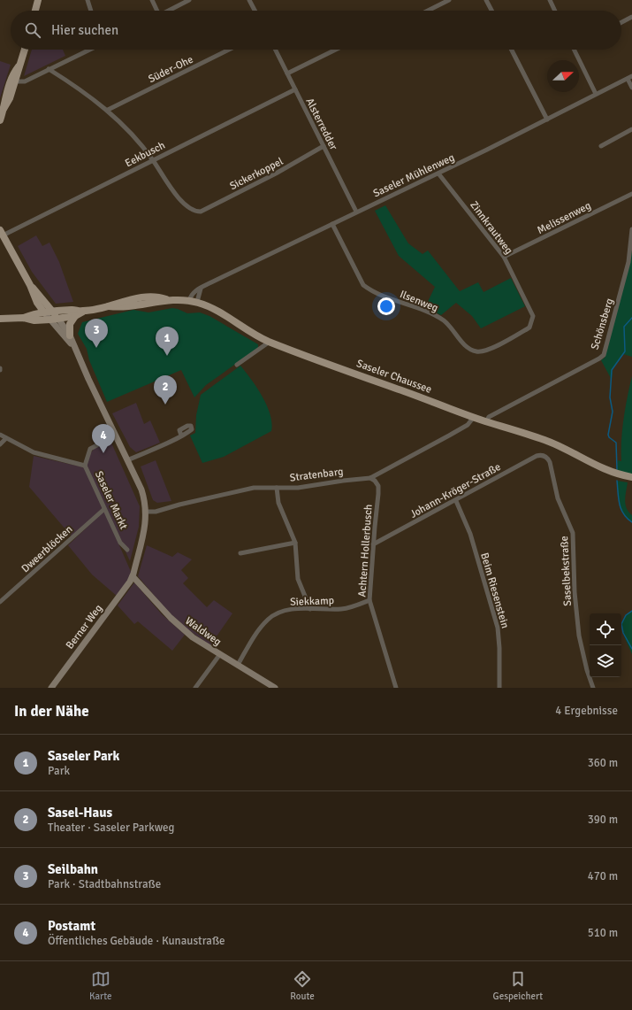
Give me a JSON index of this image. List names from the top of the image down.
{
  "streets": {
    "main road": [
      "Saseler Chaussee",
      "Saseler Markt",
      "Berner Weg",
      "Waldweg"
    ],
    "street": [
      "Süder-Ohe",
      "Alsterredder",
      "Eekbusch",
      "Sickerkoppel",
      "Saseler Mühlenweg",
      "Melissenweg",
      "Zinnkrautweg",
      "Ilsenweg",
      "Schönsberg",
      "Stratenbarg",
      "Johann-Kröger-Straße",
      "Dweerblöcken",
      "Achtern Hollerbusch",
      "Saselbekstraße",
      "Beim Riesenstein",
      "Siekkamp"
    ]
  },
  "crossings": [
    ["Alsterredder", "Eekbusch"],
    ["Alsterredder", "Sickerkoppel"],
    ["Alsterredder", "Saseler Mühlenweg"],
    ["Eekbusch", "Sickerkoppel"],
    ["Saseler Mühlenweg", "Zinnkrautweg"],
    ["Saseler Mühlenweg", "Ilsenweg"],
    ["Saseler Mühlenweg", "Saseler Chaussee"],
    ["Melissenweg", "Zinnkrautweg"],
    ["Zinnkrautweg", "Ilsenweg"],
    ["Schönsberg", "Saseler Chaussee"],
    ["Saseler Chaussee", "Stratenbarg"],
    ["Stratenbarg", "Saseler Markt"],
    ["Stratenbarg", "Achtern Hollerbusch"],
    ["Johann-Kröger-Straße", "Achtern Hollerbusch"],
    ["Johann-Kröger-Straße", "Saselbekstraße"],
    ["Johann-Kröger-Straße", "Beim Riesenstein"],
    ["Saseler Markt", "Dweerblöcken"],
    ["Saseler Markt", "Berner Weg"],
    ["Saseler Markt", "Waldweg"],
    ["Achtern Hollerbusch", "Siekkamp"],
    ["Siekkamp", "Waldweg"],
    ["Berner Weg", "Waldweg"]
  ],
  "north": "right",
  "page": {
    "search": "Hier suchen",
    "pins": [
      "3",
      "1",
      "2",
      "4"
    ],
    "heading": ["In der Nähe", "4 Ergebnisse"],
    "list": [
      {
        "mark": "1",
        "name": "Saseler Park",
        "note": "Park",
        "value": "360 m"
      },
      {
        "mark": "2",
        "name": "Sasel-Haus",
        "note": "Theater · Saseler Parkweg",
        "value": "390 m"
      },
      {
        "mark": "3",
        "name": "Seilbahn",
        "note": "Park · Stadtbahnstraße",
        "value": "470 m"
      },
      {
        "mark": "4",
        "name": "Postamt",
        "note": "Öffentliches Gebäude · Kunaustraße",
        "value": "510 m"
      }
    ],
    "nav": ["Karte", "Route", "Gespeichert"]
  }
}
